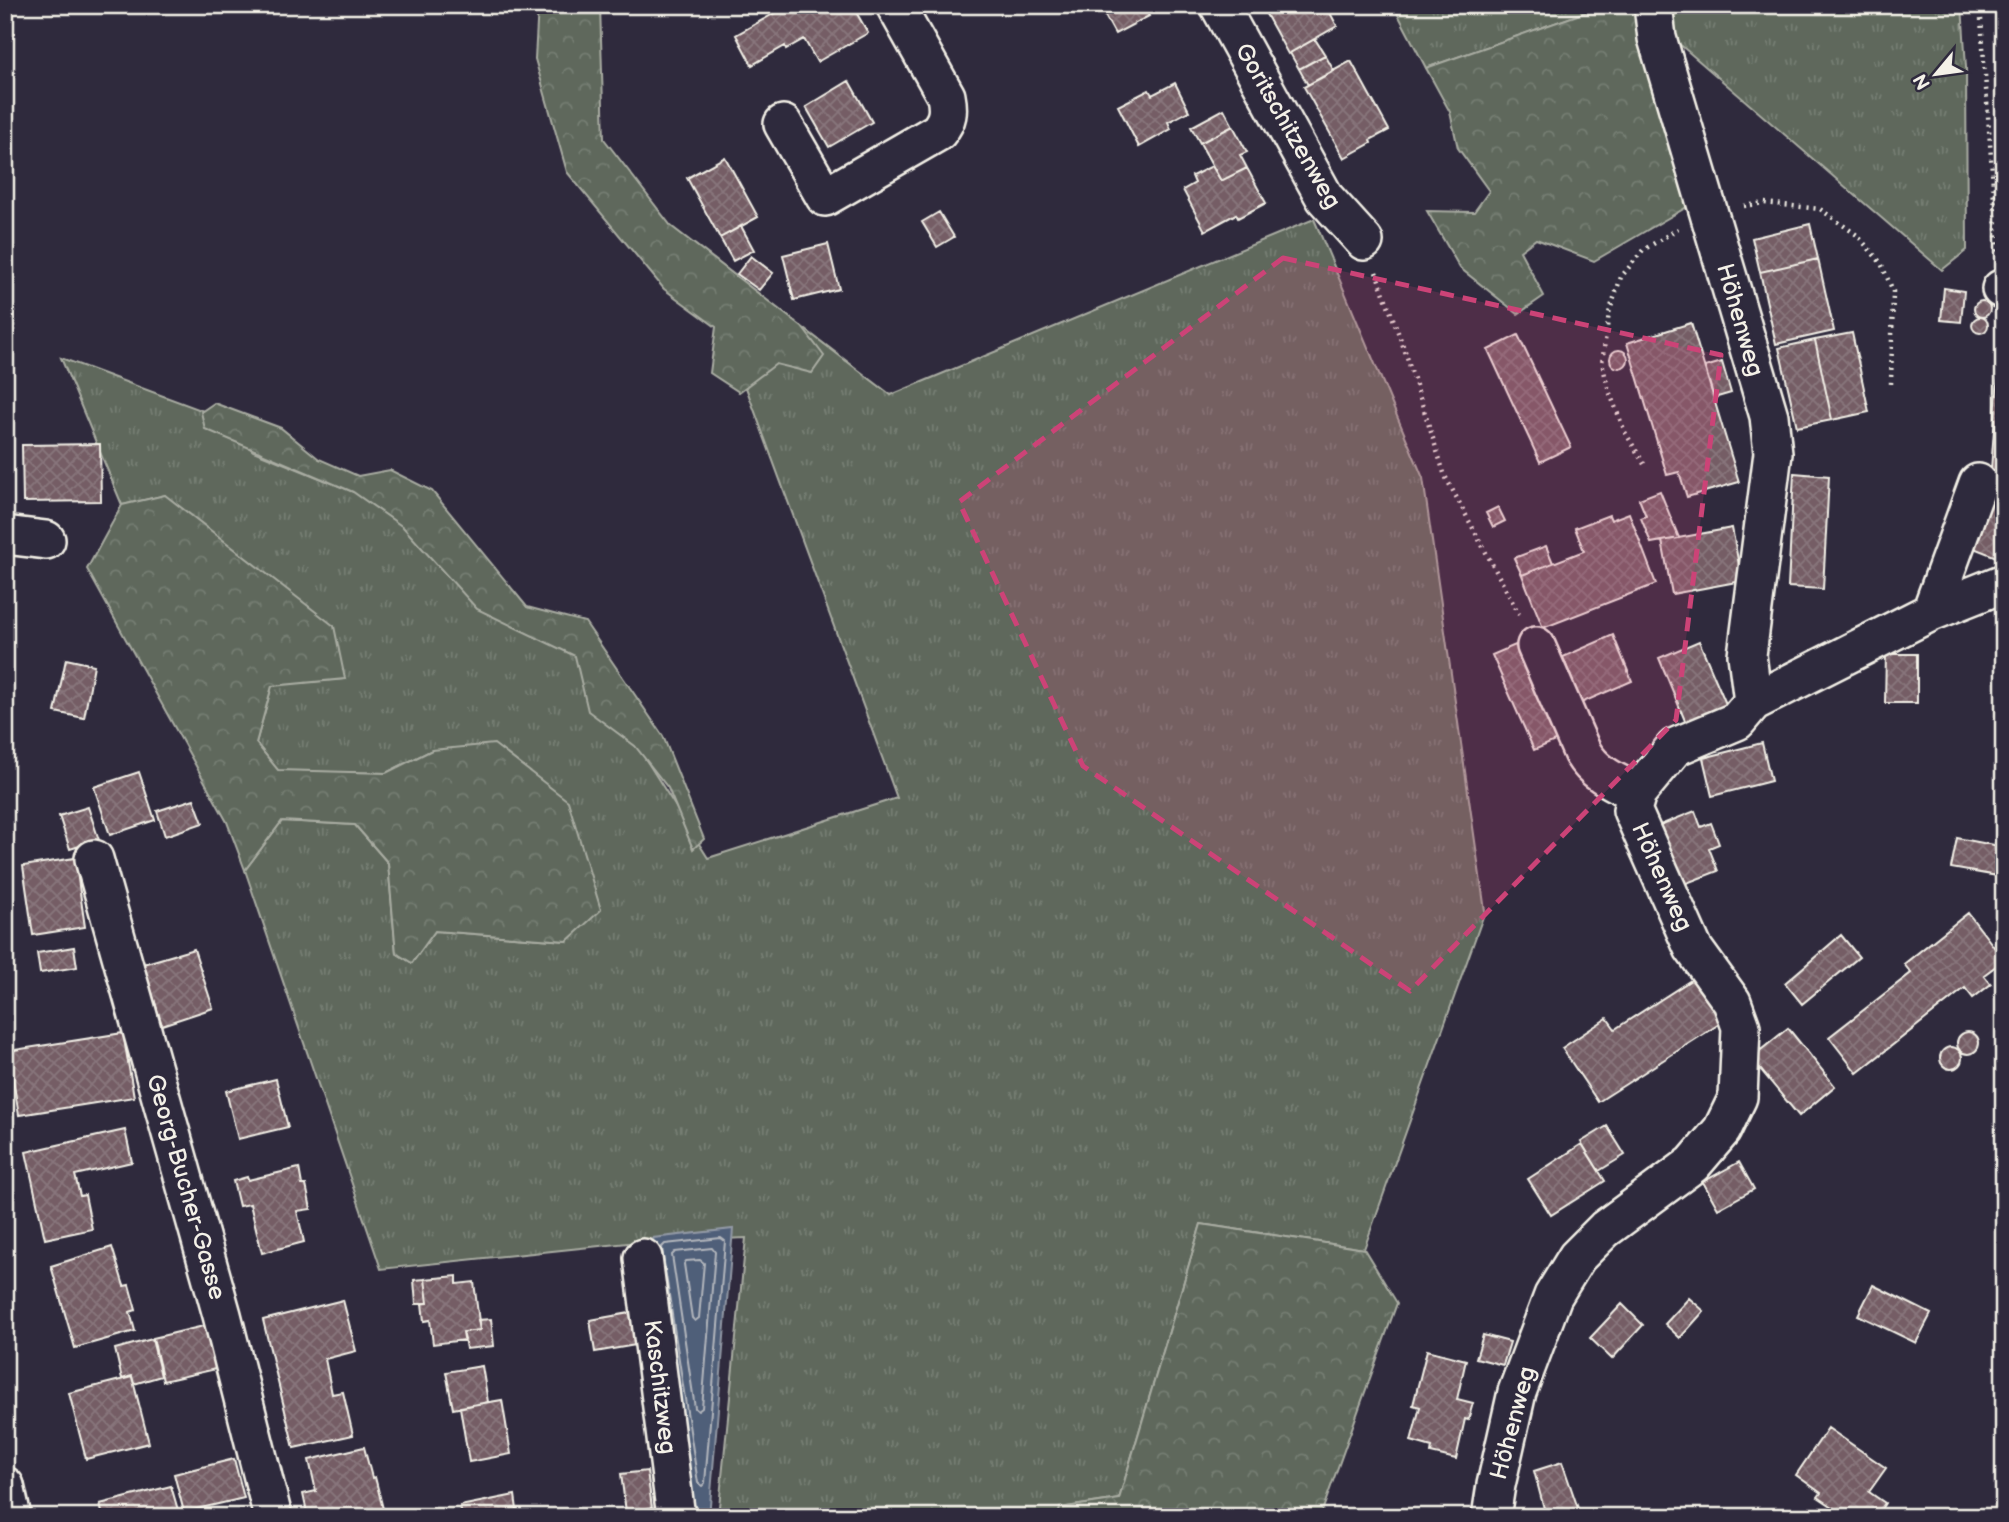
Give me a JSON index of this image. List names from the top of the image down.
{
  "streets": {
    "street": [
      "Goritschitzenweg",
      "Höhenweg",
      "Georg-Bucher-Gasse",
      "Kaschitzweg"
    ]
  },
  "north": "bottom left"
}
